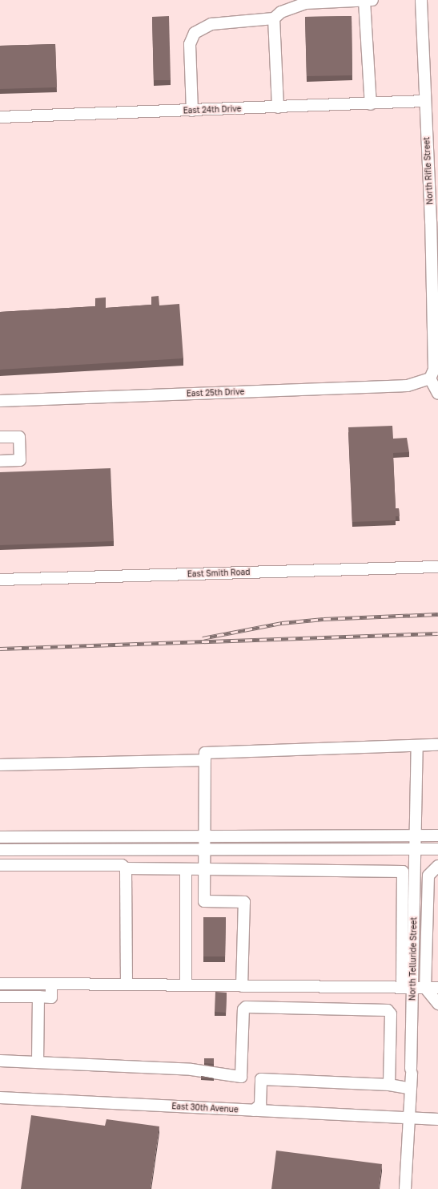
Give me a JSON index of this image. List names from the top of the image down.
{
  "streets": {
    "street": [
      "East 24th Drive",
      "North Rifle Street",
      "East 25th Drive",
      "East Smith Road",
      "North Telluride Street",
      "East 30th Avenue"
    ]
  },
  "crossings": [
    ["East 24th Drive", "North Rifle Street"],
    ["North Rifle Street", "East 25th Drive"],
    ["North Telluride Street", "East 30th Avenue"]
  ]
}
